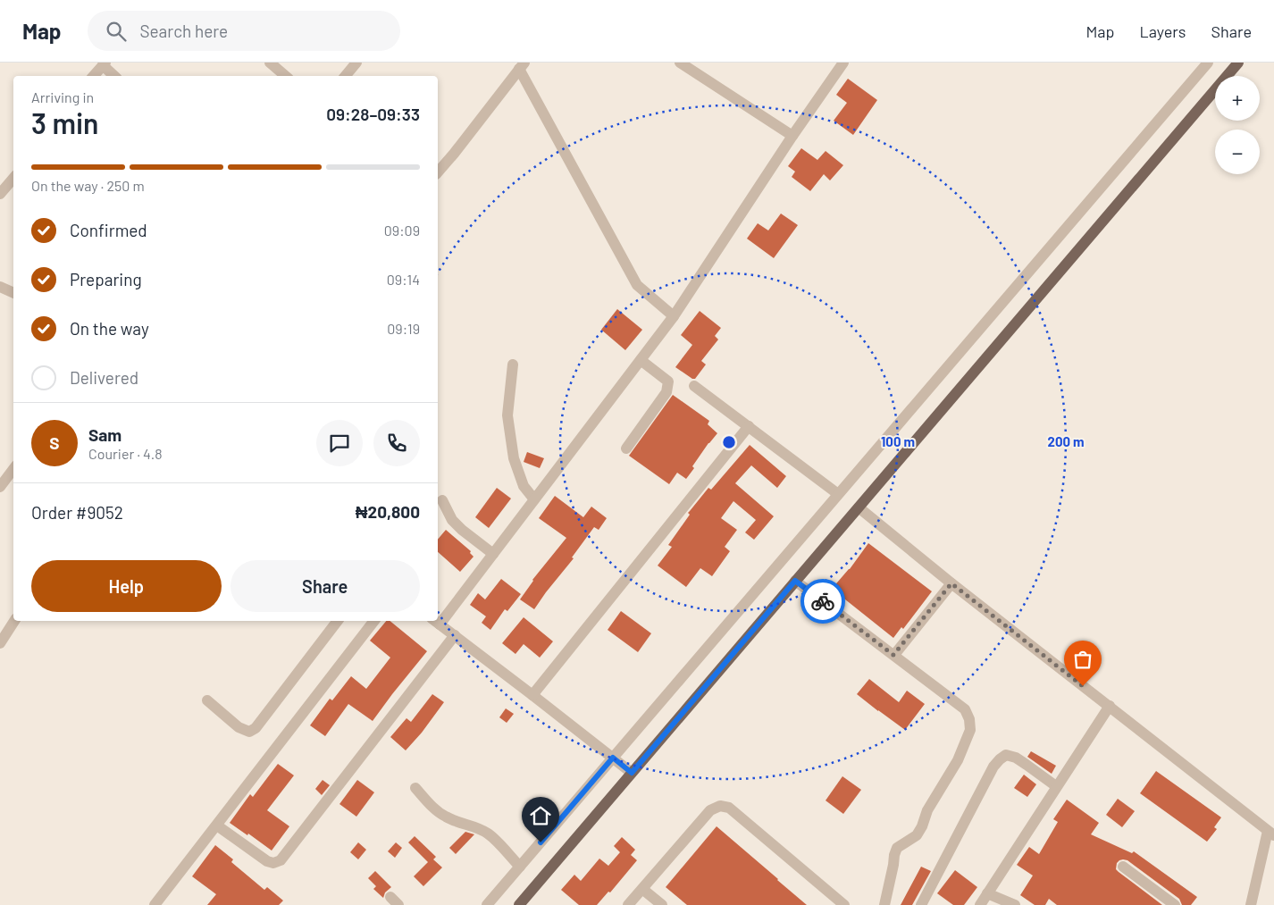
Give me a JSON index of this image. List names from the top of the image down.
{
  "page": {
    "header": "Map",
    "search": "Search here",
    "nav": ["Map", "Layers", "Share"],
    "map_buttons": ["+", "−"],
    "heading": ["3 min", "Arriving in", "09:28–09:33"],
    "panel": [
      "Sam",
      "Courier · 4.8",
      "Order #9052",
      "₦20,800"
    ],
    "bar": "On the way · 250 m",
    "list": [
      ["Confirmed", "09:09"],
      ["Preparing", "09:14"],
      ["On the way", "09:19"],
      "Delivered"
    ],
    "round": "S",
    "buttons": ["Help", "Share"]
  },
  "rings": ["100 m", "200 m"]
}
